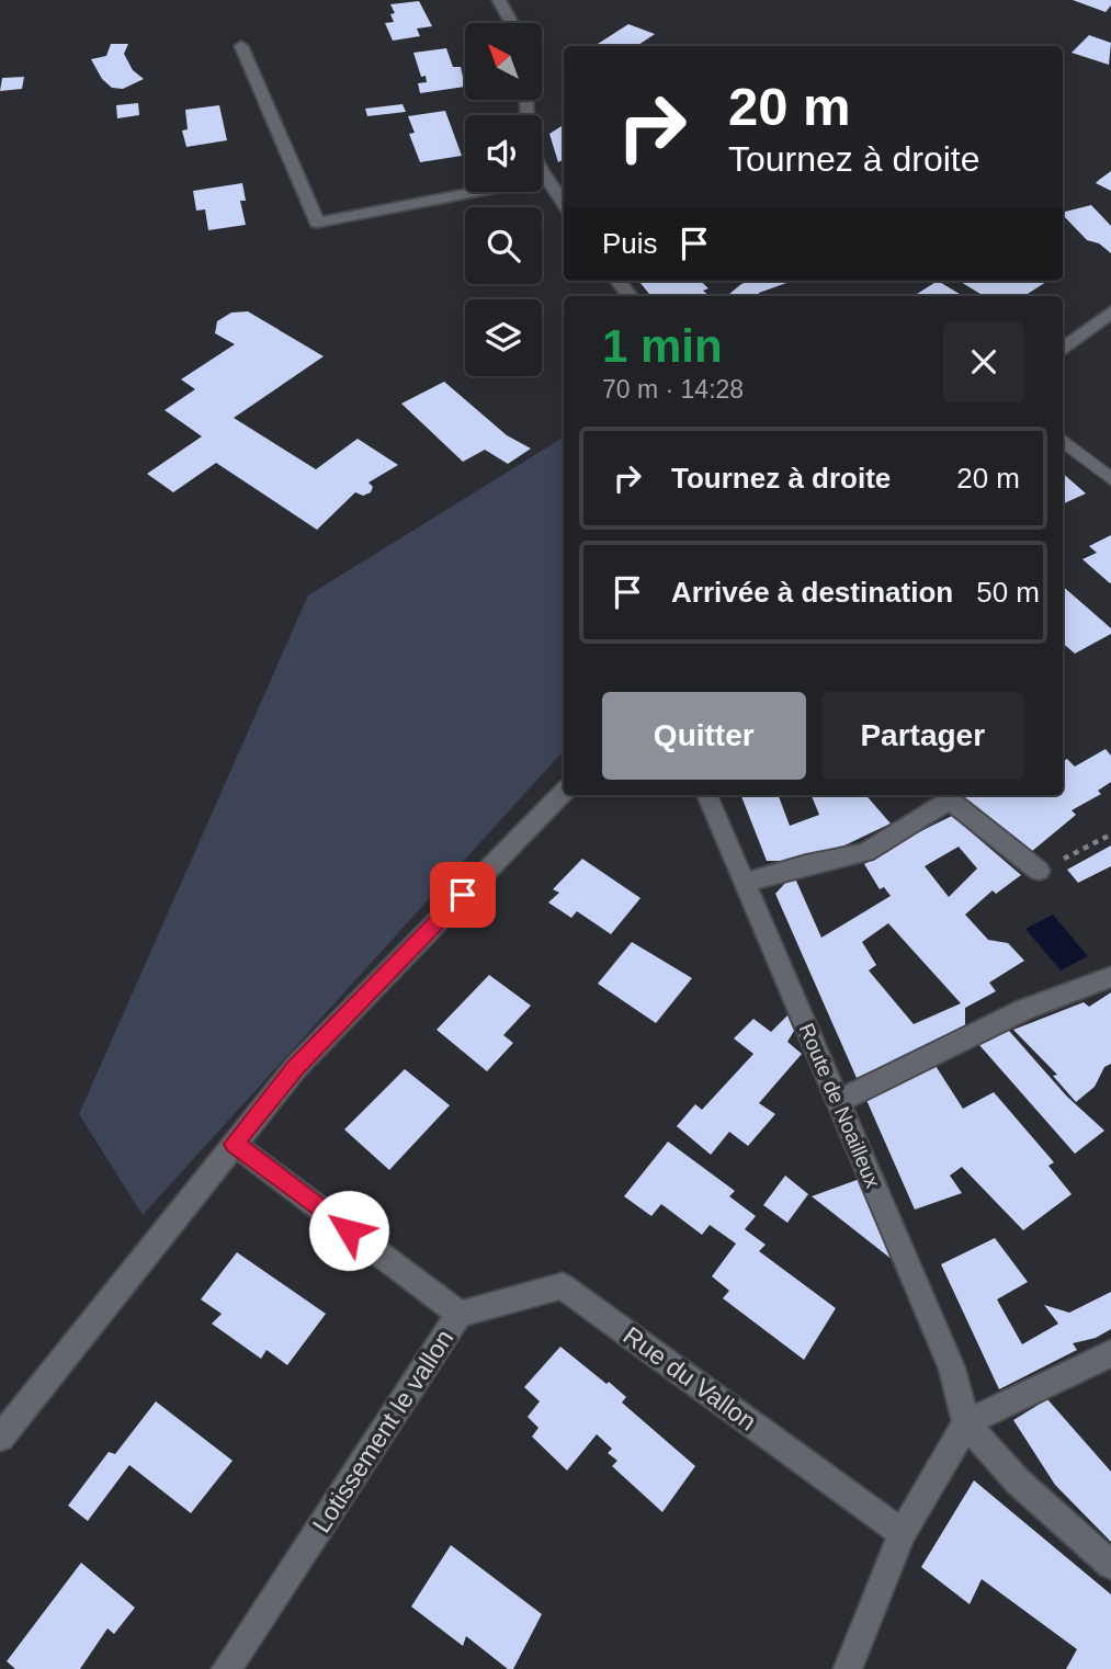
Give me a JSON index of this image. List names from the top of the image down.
{
  "streets": {
    "street": ["Route de Noailleux", "Rue du Vallon", "Lotissement le vallon"]
  },
  "crossings": [
    ["Rue du Vallon", "Lotissement le vallon"]
  ],
  "north": "top left",
  "page": {
    "turn": ["20 m", "Tournez à droite"],
    "then": "Puis",
    "heading": ["1 min", "70 m · 14:28"],
    "list": [
      {
        "name": "Tournez à droite",
        "value": "20 m"
      },
      {
        "name": "Arrivée à destination",
        "value": "50 m"
      }
    ],
    "buttons": ["Quitter", "Partager"]
  }
}
